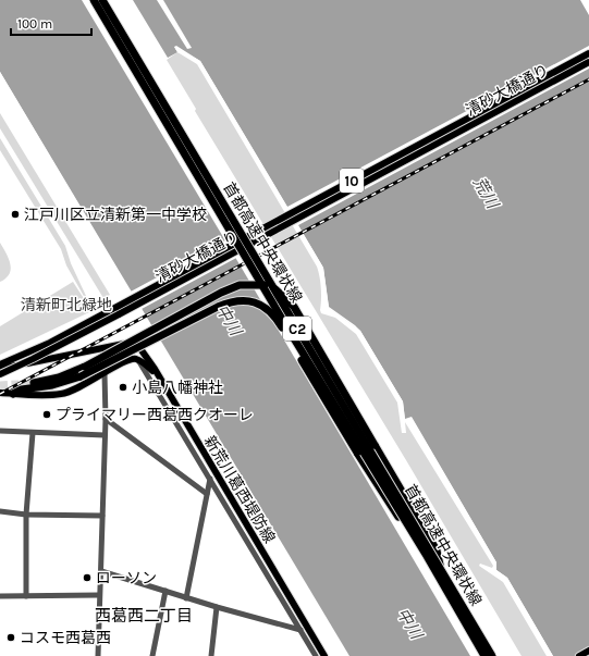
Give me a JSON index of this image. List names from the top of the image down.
{
  "streets": {
    "highway": ["首都高速中央環状線", "C2"],
    "main road": ["清砂大橋通り", "10", "新荒川葛西堤防線"]
  },
  "districts": ["西葛西二丁目"],
  "water": ["荒川", "中川"],
  "parks": ["清新町北緑地"],
  "places": [
    "江戸川区立清新第一中学校",
    "小島八幡神社",
    "プライマリー西葛西クオーレ",
    "ローソン",
    "コスモ西葛西"
  ],
  "scale_bar": "100 m"
}
